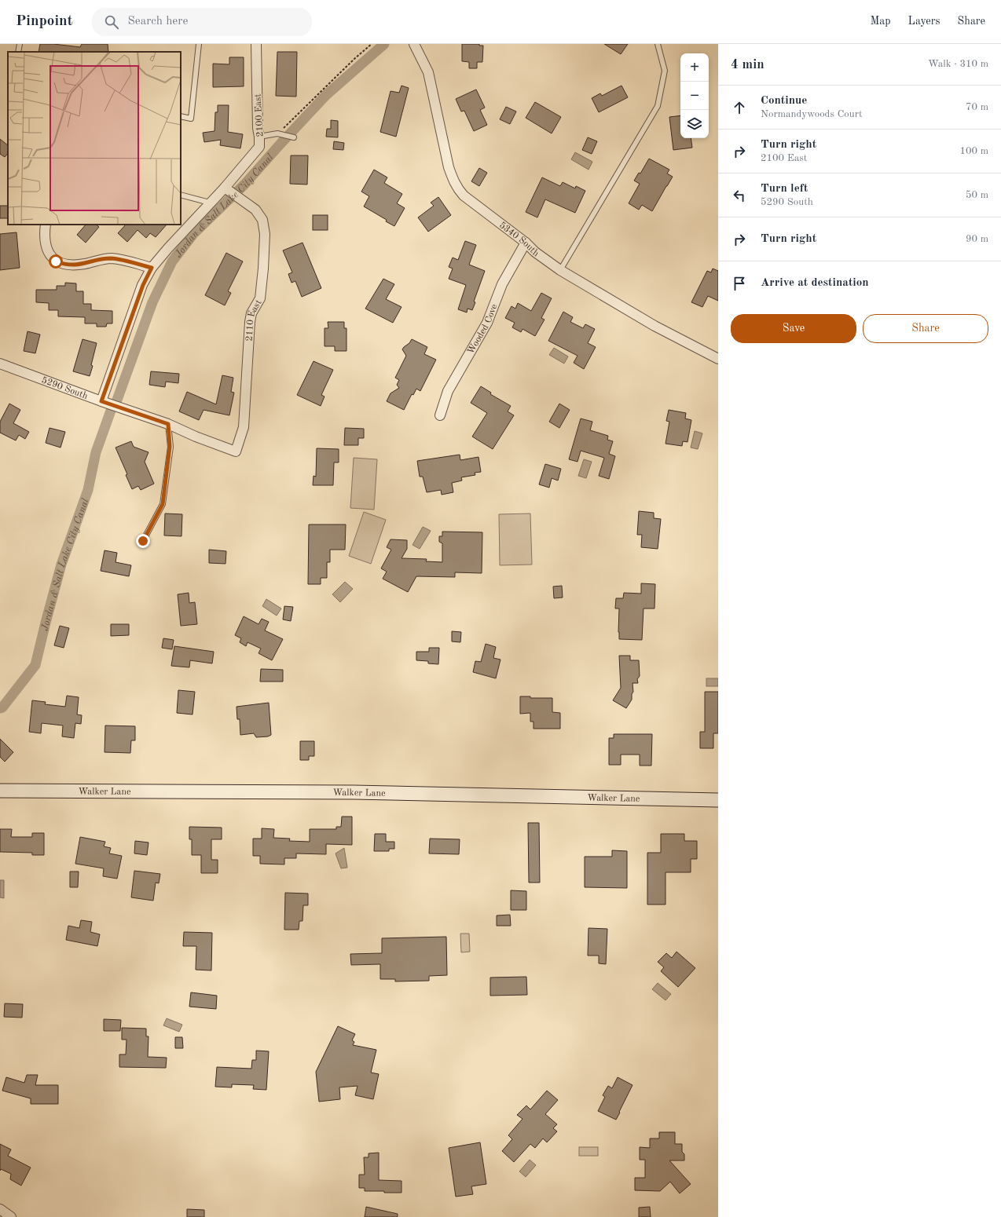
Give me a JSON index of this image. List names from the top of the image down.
{
  "streets": {
    "street": [
      "2100 East",
      "5340 South",
      "2110 East",
      "Wooded Cove",
      "5290 South",
      "Walker Lane"
    ]
  },
  "crossings": [
    ["2100 East", "2110 East"],
    ["2100 East", "5290 South"],
    ["5340 South", "Wooded Cove"],
    ["2110 East", "5290 South"]
  ],
  "water": ["Jordan & Salt Lake City Canal"],
  "page": {
    "header": "Pinpoint",
    "search": "Search here",
    "nav": ["Map", "Layers", "Share"],
    "heading": ["4 min", "Walk · 310 m"],
    "map_buttons": ["+", "−"],
    "list": [
      ["Continue", "Normandywoods Court", "70 m"],
      ["Turn right", "2100 East", "100 m"],
      ["Turn left", "5290 South", "50 m"],
      ["Turn right", "90 m"],
      "Arrive at destination"
    ],
    "buttons": ["Save", "Share"]
  }
}
